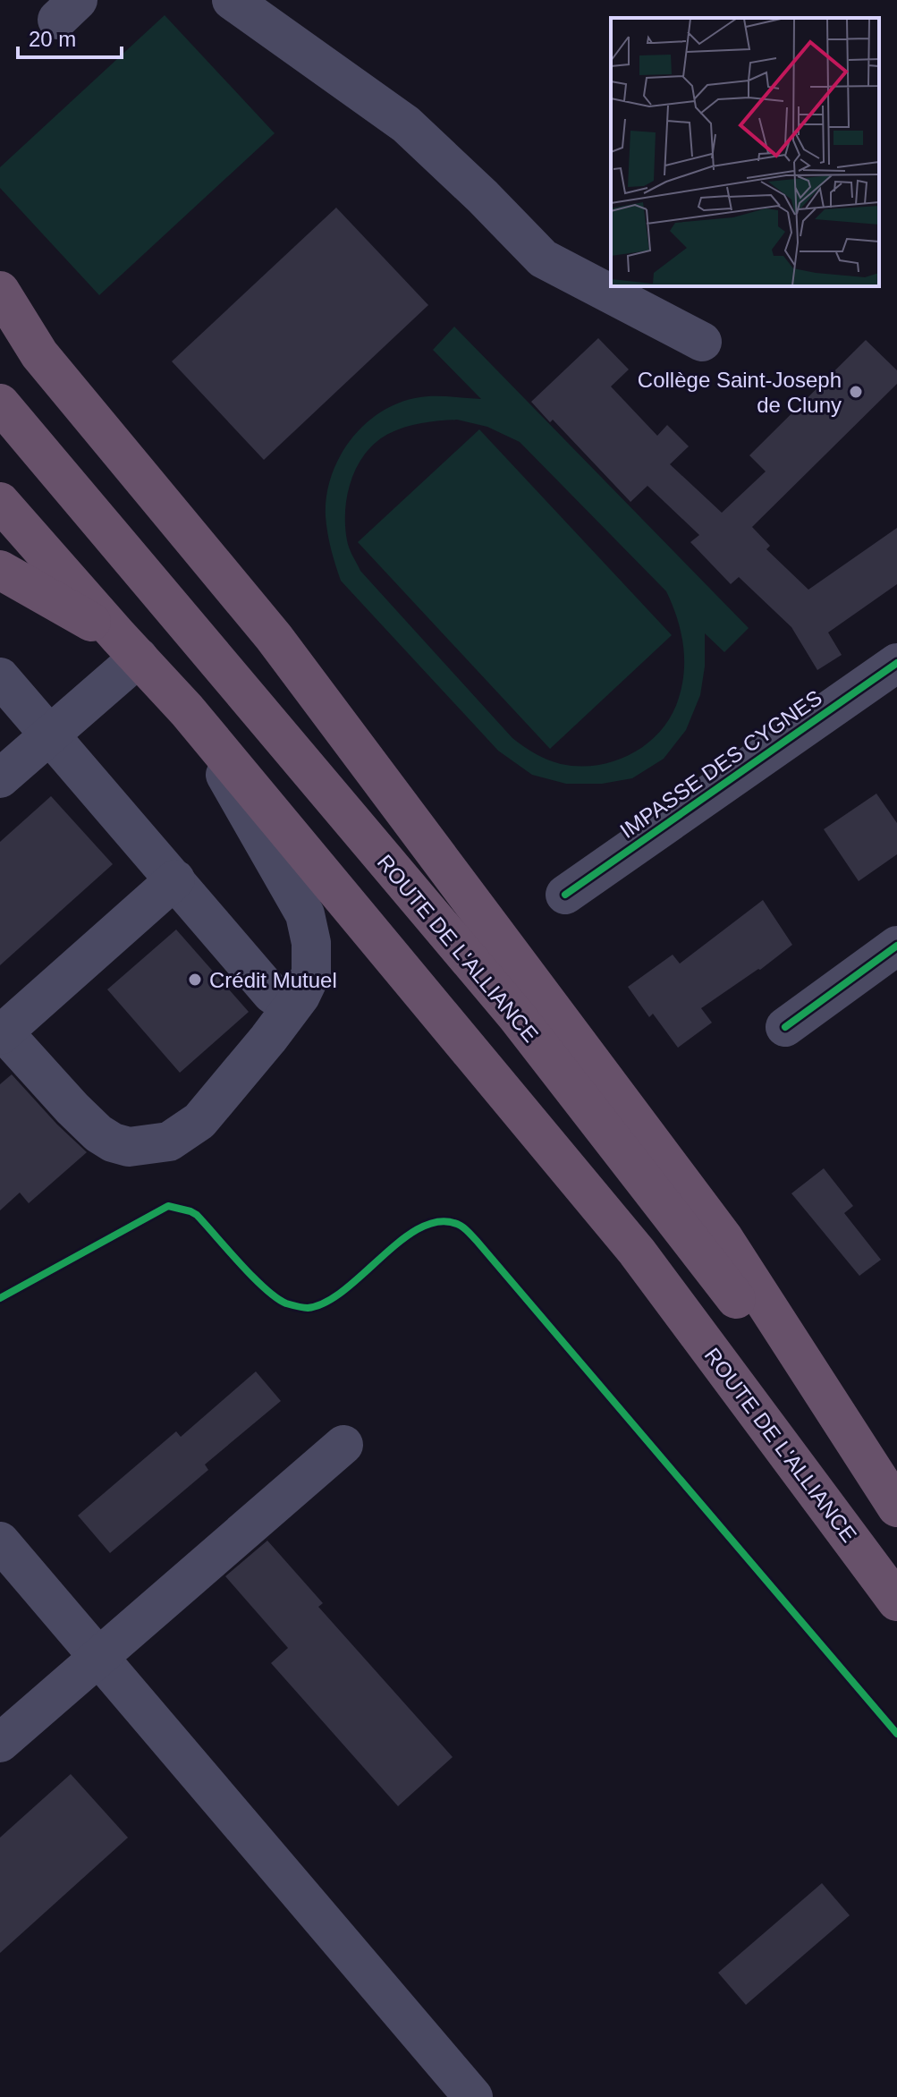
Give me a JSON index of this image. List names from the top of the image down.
{
  "streets": {
    "highway": ["ROUTE DE L'ALLIANCE"],
    "street": ["IMPASSE DES CYGNES"]
  },
  "places": ["Collège Saint-Joseph de Cluny", "Crédit Mutuel"],
  "scale_bar": "20 m"
}
